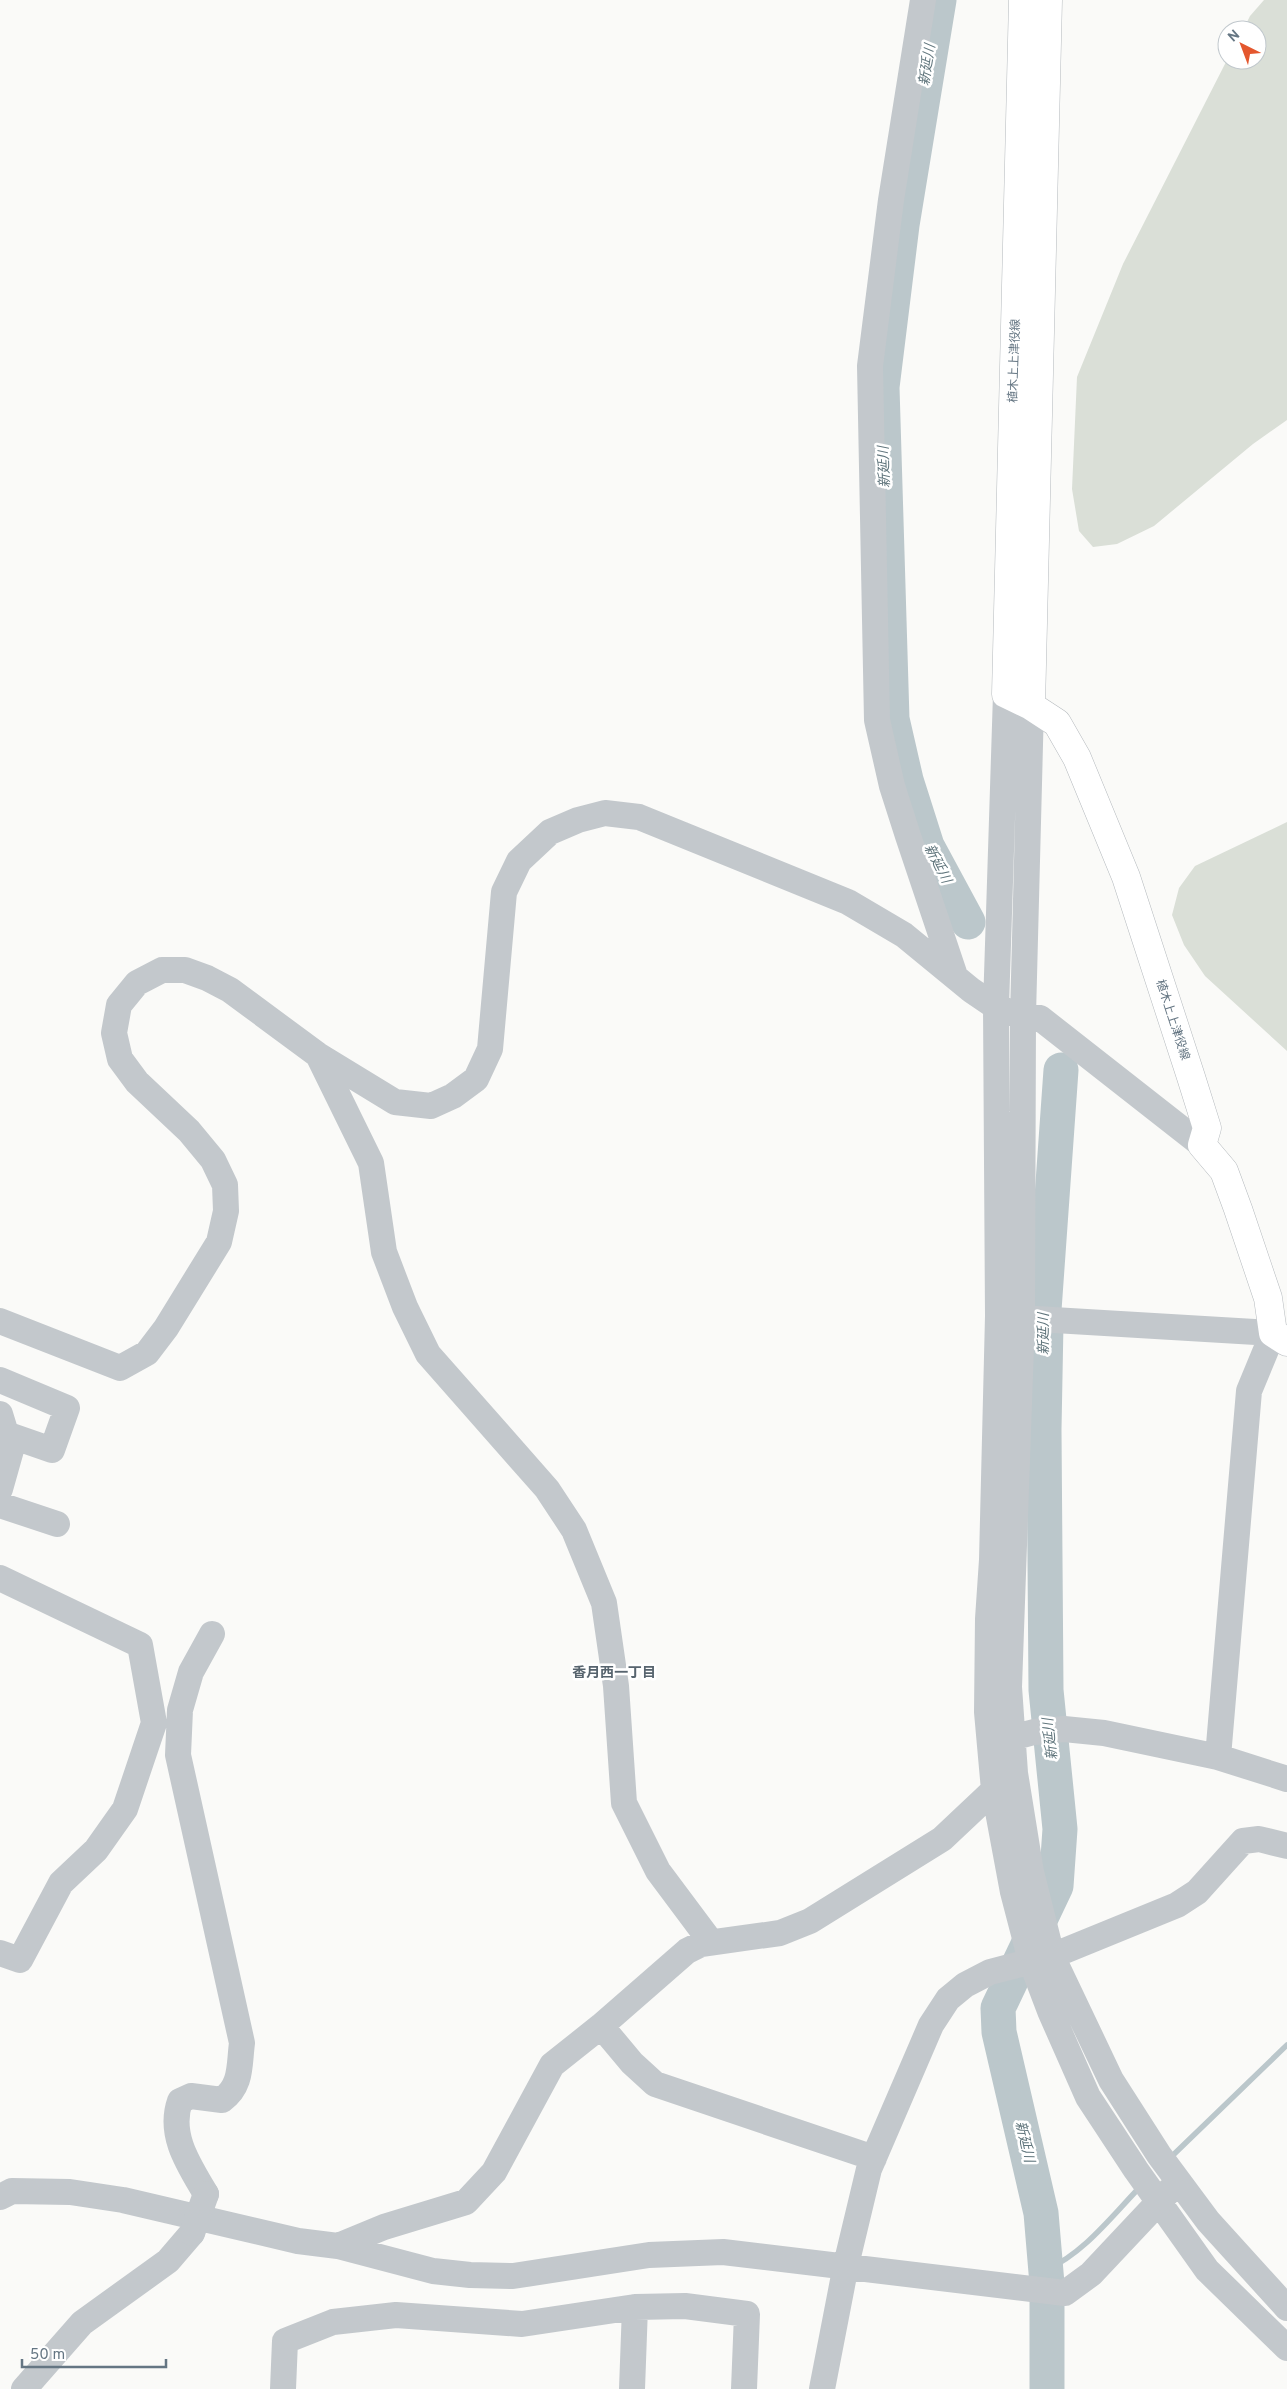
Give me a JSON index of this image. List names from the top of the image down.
{
  "streets": {
    "main road": ["植木上上津役線"]
  },
  "districts": ["香月西一丁目"],
  "water": ["新延川"],
  "scale_bar": "50 m",
  "north": "top left"
}
